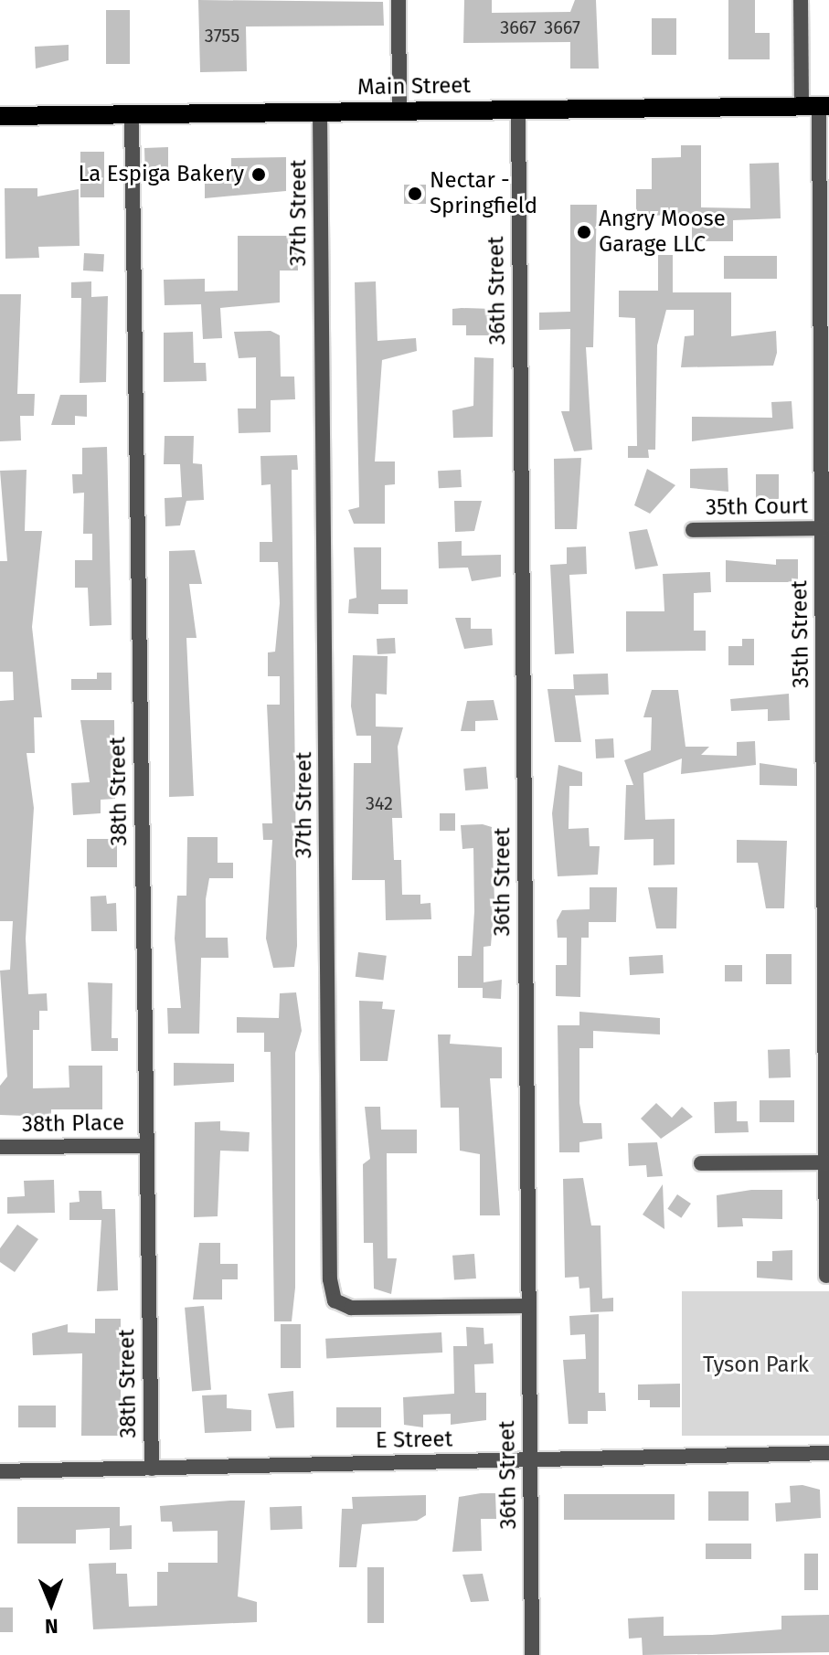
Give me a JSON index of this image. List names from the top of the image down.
{
  "streets": {
    "main road": ["Main Street"],
    "street": [
      "37th Street",
      "36th Street",
      "35th Court",
      "35th Street",
      "38th Street",
      "38th Place",
      "E Street"
    ]
  },
  "crossings": [
    ["Main Street", "37th Street"],
    ["Main Street", "36th Street"],
    ["Main Street", "35th Street"],
    ["Main Street", "38th Street"],
    ["37th Street", "36th Street"],
    ["36th Street", "E Street"],
    ["35th Court", "35th Street"],
    ["38th Street", "38th Place"],
    ["38th Street", "E Street"]
  ],
  "parks": ["Tyson Park"],
  "places": ["La Espiga Bakery", "Nectar - Springfield", "Angry Moose Garage LLC"],
  "house_numbers": [
    "3667",
    "3667",
    "3755",
    "342"
  ],
  "north": "bottom"
}
